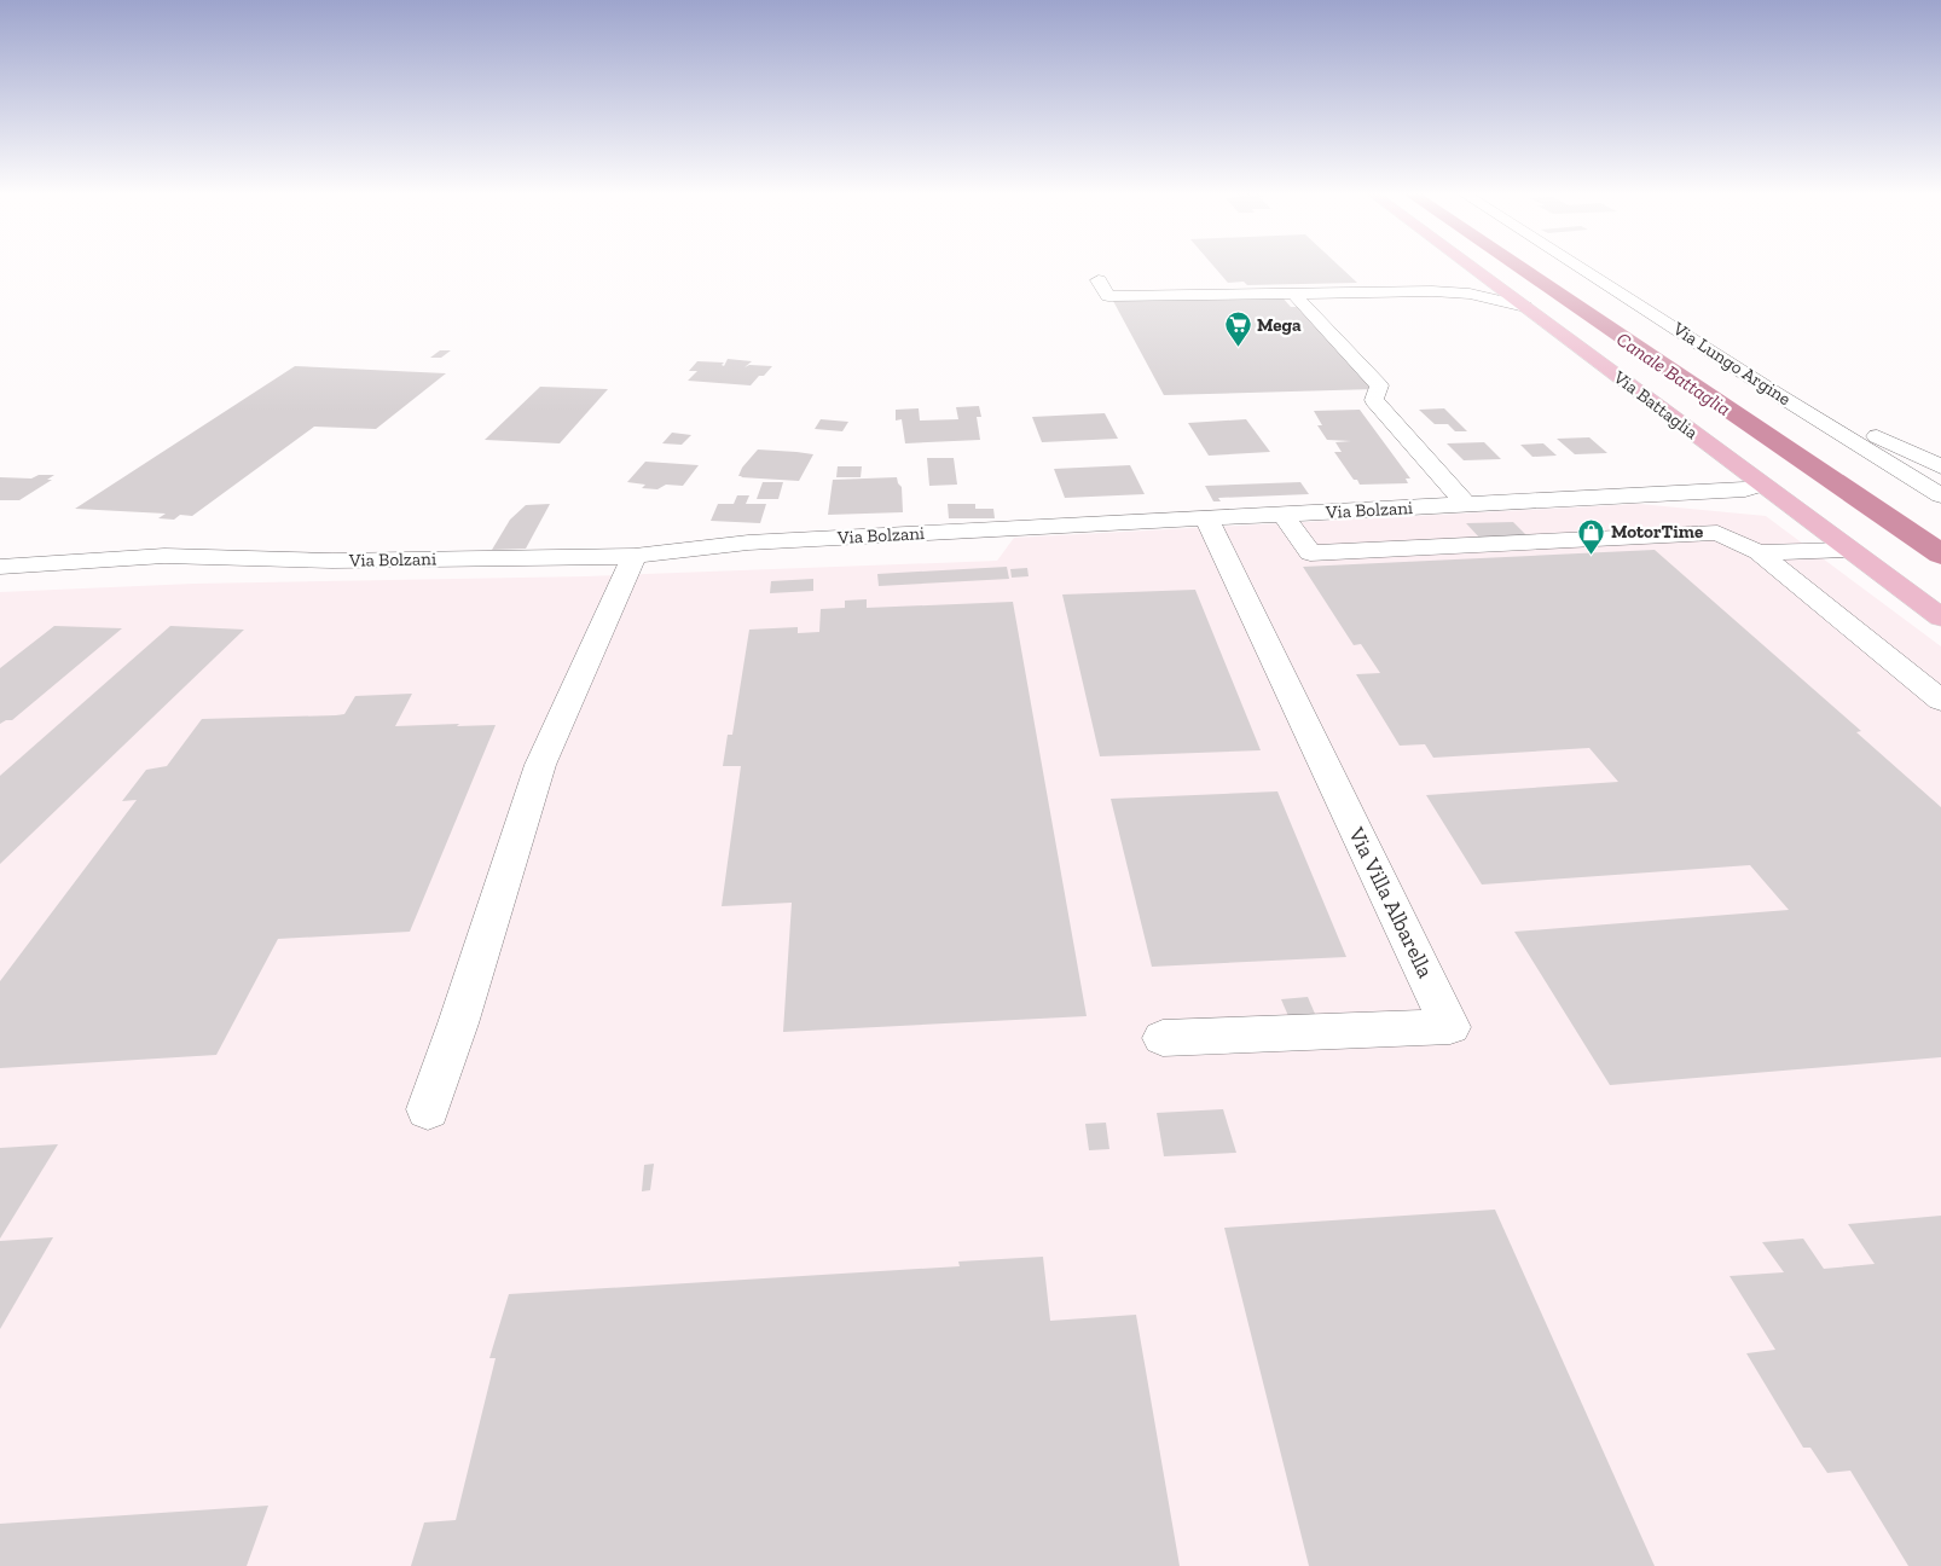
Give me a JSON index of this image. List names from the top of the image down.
{
  "streets": {
    "main road": ["Via Battaglia"],
    "street": ["Via Lungo Argine", "Via Bolzani", "Via Villa Albarella"]
  },
  "crossings": [
    ["Via Battaglia", "Via Bolzani"],
    ["Via Bolzani", "Via Villa Albarella"]
  ],
  "water": ["Canale Battaglia"],
  "places": {
    "supermarket": ["Mega"],
    "shop": ["MotorTime"]
  }
}
